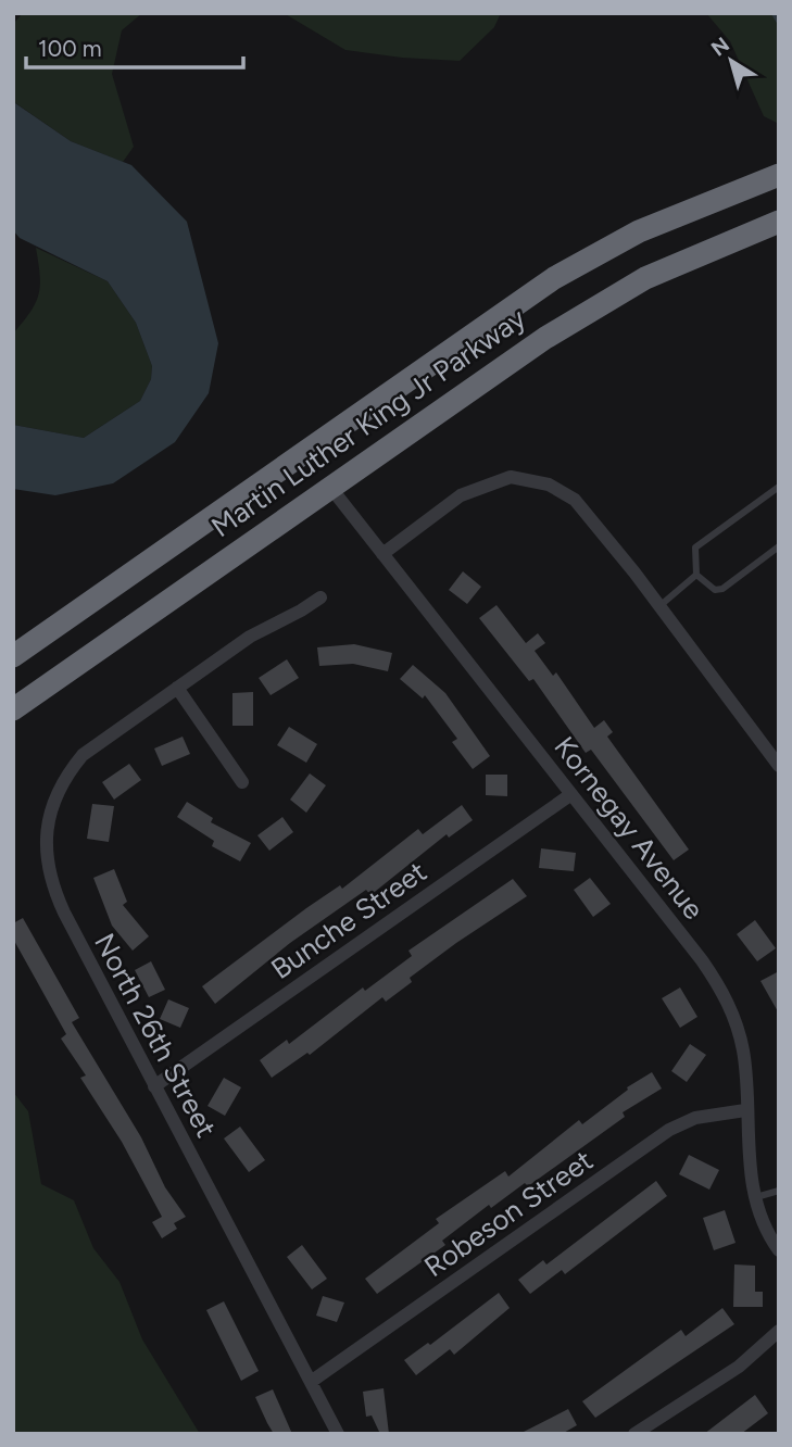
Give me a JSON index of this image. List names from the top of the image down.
{
  "streets": {
    "highway": ["Martin Luther King Jr Parkway"],
    "street": [
      "Kornegay Avenue",
      "Bunche Street",
      "North 26th Street",
      "Robeson Street"
    ]
  },
  "crossings": [
    ["Martin Luther King Jr Parkway", "Kornegay Avenue"],
    ["Kornegay Avenue", "Bunche Street"],
    ["Kornegay Avenue", "Robeson Street"],
    ["Bunche Street", "North 26th Street"],
    ["North 26th Street", "Robeson Street"]
  ],
  "scale_bar": "100 m",
  "north": "top left"
}
